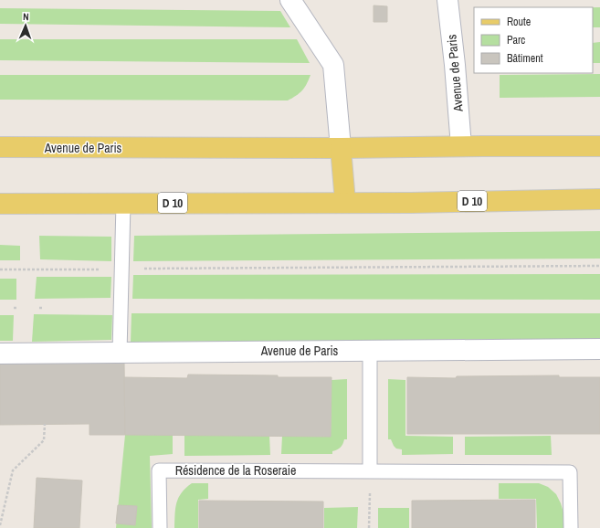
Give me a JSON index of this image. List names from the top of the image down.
{
  "streets": {
    "main road": ["Avenue de Paris", "D 10"],
    "lane": ["Résidence de la Roseraie"]
  },
  "legend": ["Route", "Parc", "Bâtiment"],
  "north": "top"
}
